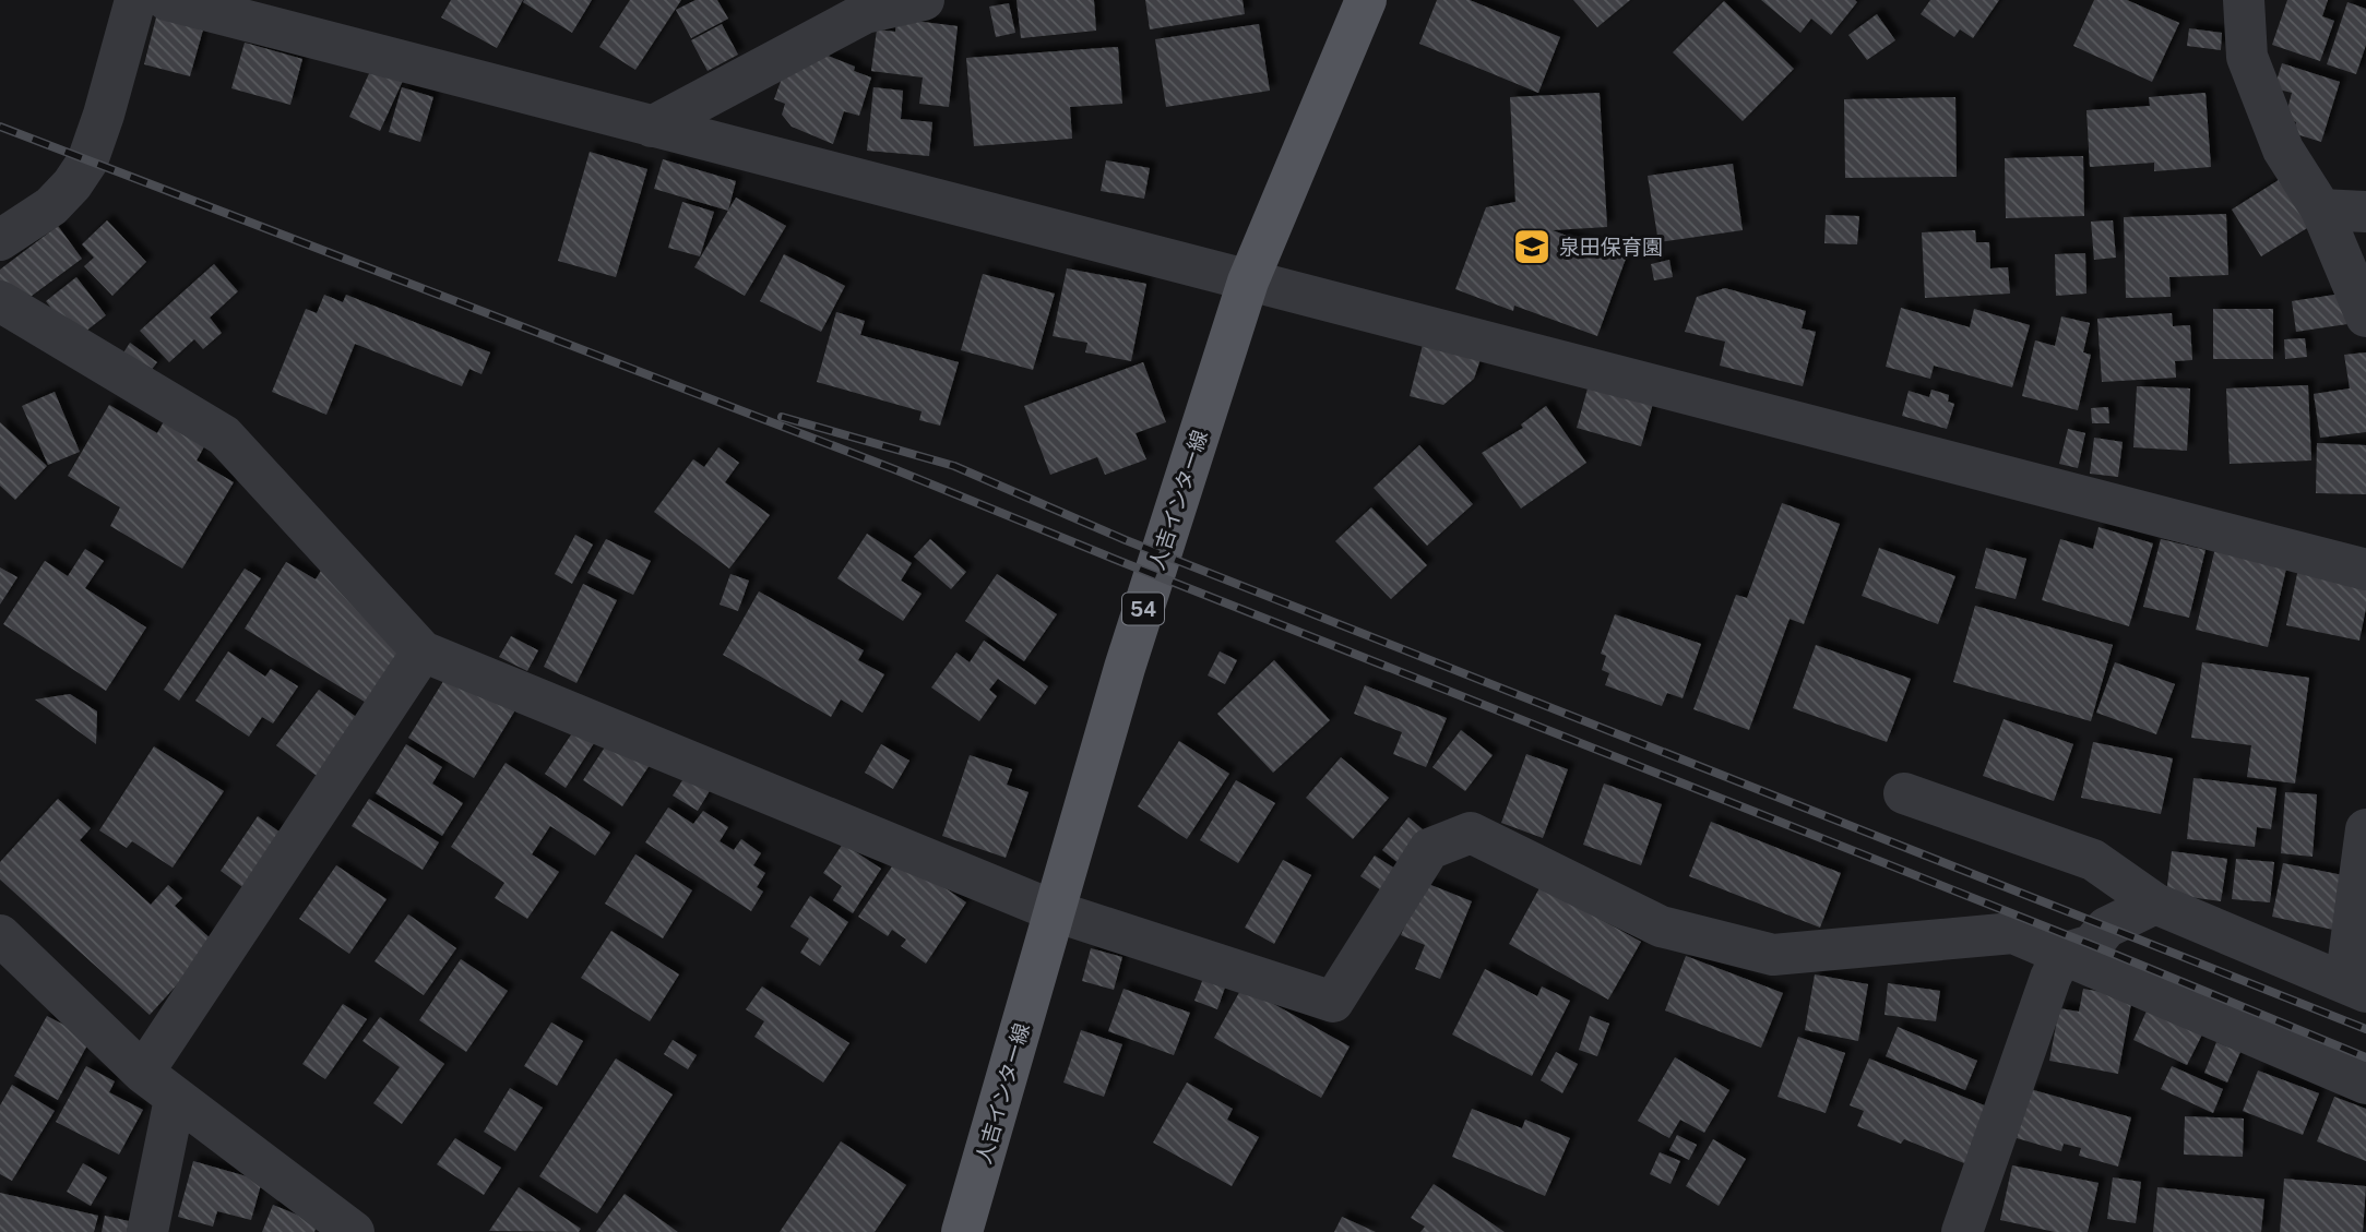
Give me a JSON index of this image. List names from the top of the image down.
{
  "streets": {
    "main road": ["人吉インター線", "54"]
  },
  "places": {
    "school or university": ["泉田保育園"]
  }
}
